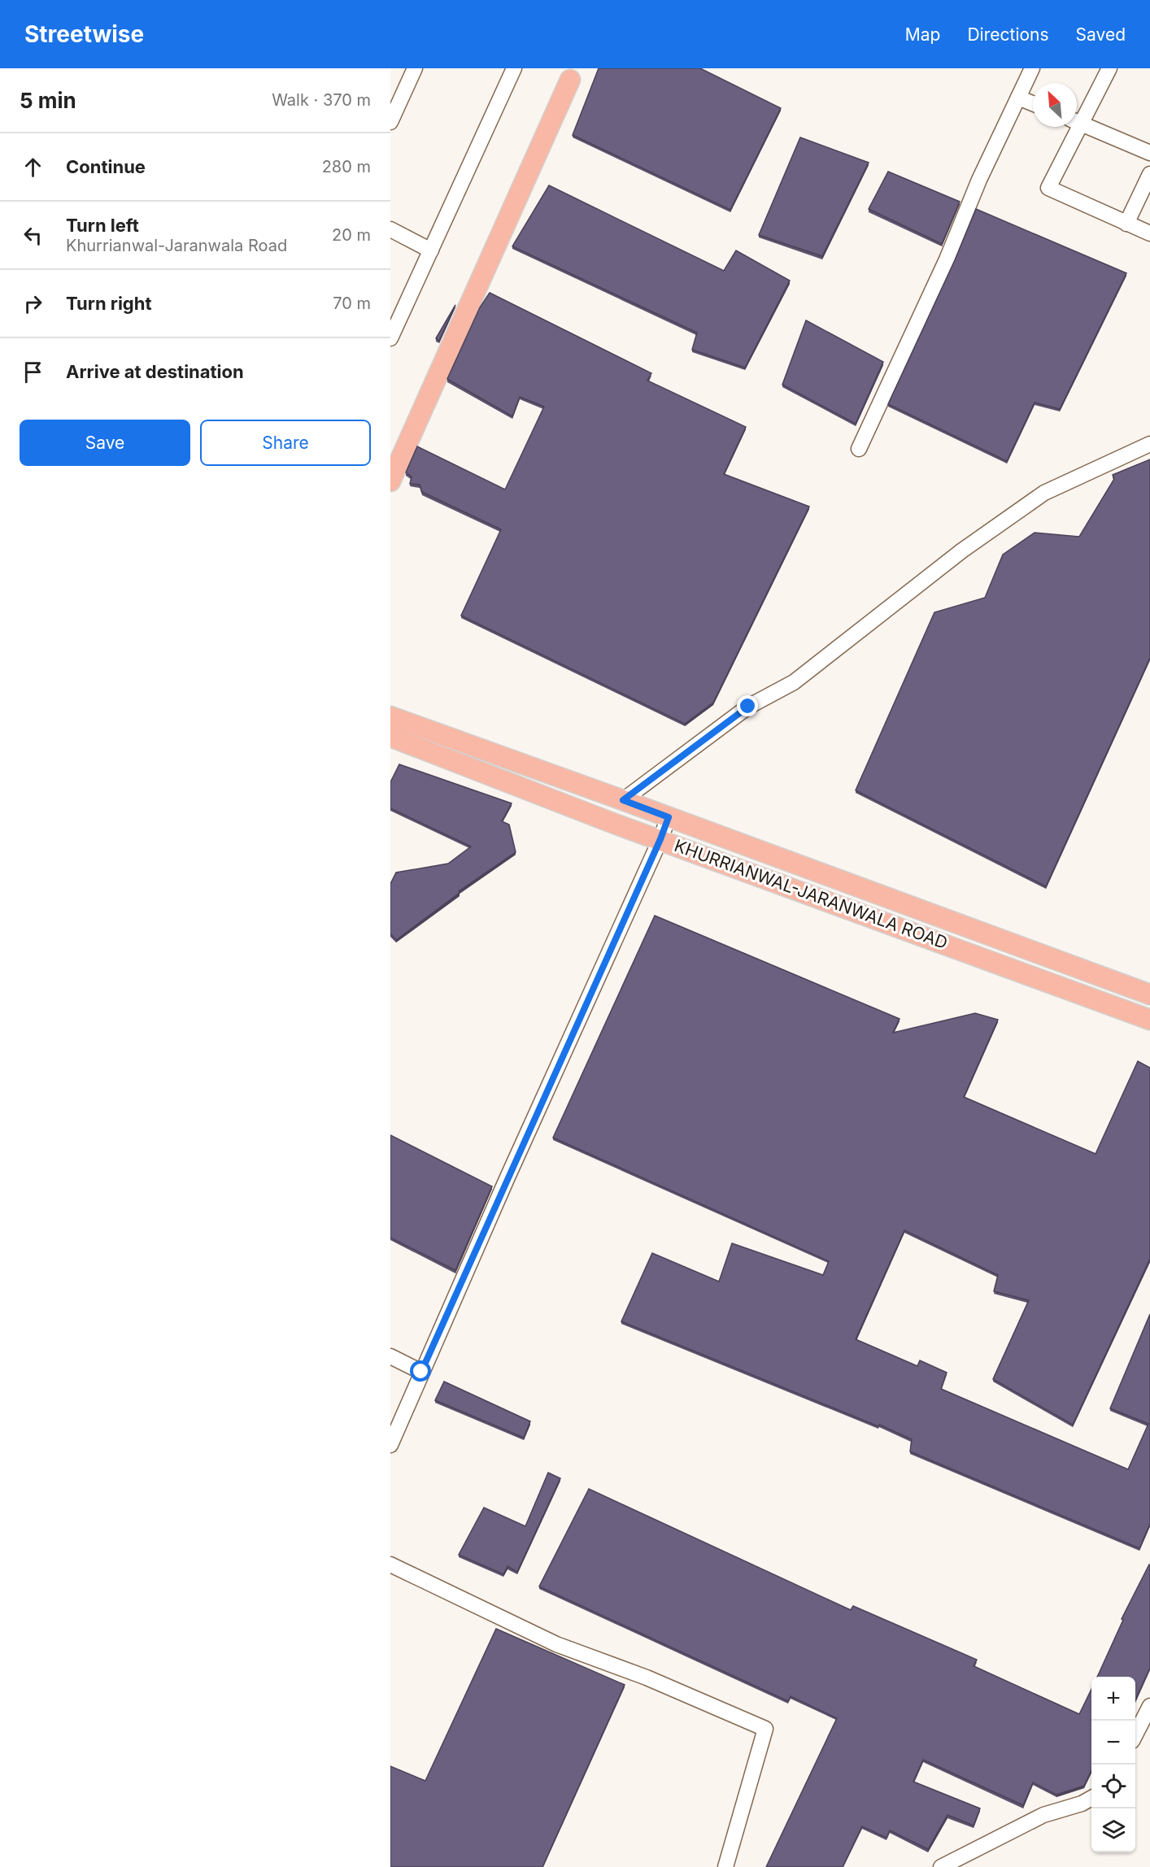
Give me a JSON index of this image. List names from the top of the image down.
{
  "streets": {
    "main road": ["KHURRIANWAL-JARANWALA ROAD"]
  },
  "north": "top left",
  "page": {
    "header": "Streetwise",
    "nav": ["Map", "Directions", "Saved"],
    "heading": ["5 min", "Walk · 370 m"],
    "list": [
      ["Continue", "280 m"],
      ["Turn left", "Khurrianwal-Jaranwala Road", "20 m"],
      ["Turn right", "70 m"],
      "Arrive at destination"
    ],
    "buttons": ["Save", "Share"],
    "map_buttons": ["+", "−"]
  }
}
